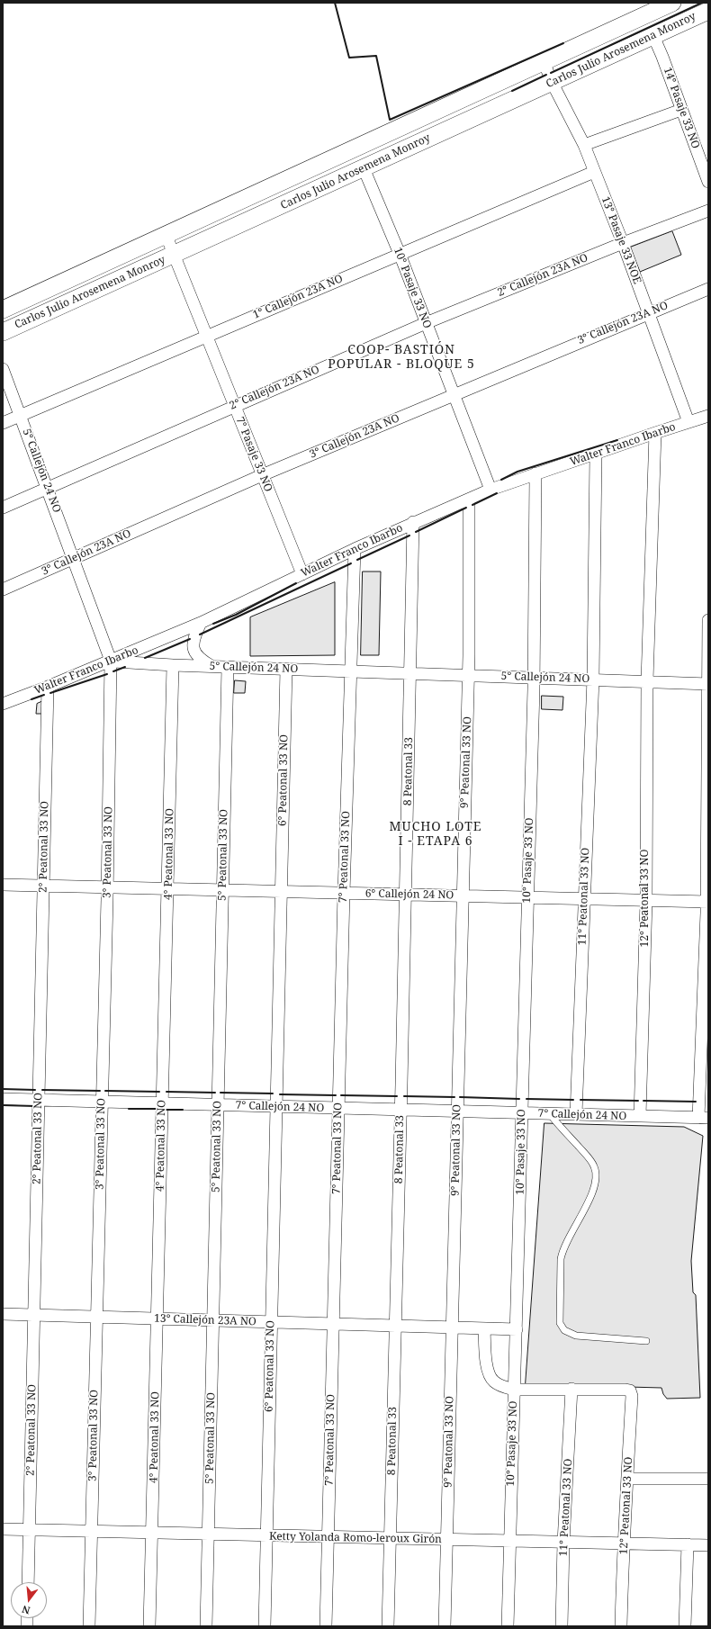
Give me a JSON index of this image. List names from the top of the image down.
{
  "streets": {
    "main road": ["Carlos Julio Arosemena Monroy"],
    "street": [
      "14° Pasaje 33 NO",
      "13° Pasaje 33 NOE",
      "2° Callejón 23A NO",
      "10° Pasaje 33 NO",
      "1° Callejón 23A NO",
      "3° Callejón 23A NO",
      "Walter Franco Ibarbo",
      "7° Pasaje 33 NO",
      "5° Callejón 24 NO",
      "9° Peatonal 33 NO",
      "8 Peatonal 33",
      "6° Peatonal 33 NO",
      "2° Peatonal 33 NO",
      "3° Peatonal 33 NO",
      "4° Peatonal 33 NO",
      "5° Peatonal 33 NO",
      "7° Peatonal 33 NO",
      "6° Callejón 24 NO",
      "11° Peatonal 33 NO",
      "12° Peatonal 33 NO",
      "7° Callejón 24 NO",
      "13° Callejón 23A NO",
      "Ketty Yolanda Romo-leroux Girón"
    ]
  },
  "crossings": [
    ["Carlos Julio Arosemena Monroy", "14° Pasaje 33 NO"],
    ["Carlos Julio Arosemena Monroy", "13° Pasaje 33 NOE"],
    ["Carlos Julio Arosemena Monroy", "10° Pasaje 33 NO"],
    ["Carlos Julio Arosemena Monroy", "7° Pasaje 33 NO"],
    ["13° Pasaje 33 NOE", "2° Callejón 23A NO"],
    ["13° Pasaje 33 NOE", "1° Callejón 23A NO"],
    ["13° Pasaje 33 NOE", "3° Callejón 23A NO"],
    ["13° Pasaje 33 NOE", "Walter Franco Ibarbo"],
    ["2° Callejón 23A NO", "10° Pasaje 33 NO"],
    ["2° Callejón 23A NO", "7° Pasaje 33 NO"],
    ["2° Callejón 23A NO", "5° Callejón 24 NO"],
    ["10° Pasaje 33 NO", "1° Callejón 23A NO"],
    ["10° Pasaje 33 NO", "3° Callejón 23A NO"],
    ["10° Pasaje 33 NO", "Walter Franco Ibarbo"],
    ["10° Pasaje 33 NO", "5° Callejón 24 NO"],
    ["10° Pasaje 33 NO", "6° Callejón 24 NO"],
    ["10° Pasaje 33 NO", "7° Callejón 24 NO"],
    ["10° Pasaje 33 NO", "13° Callejón 23A NO"],
    ["10° Pasaje 33 NO", "Ketty Yolanda Romo-leroux Girón"],
    ["1° Callejón 23A NO", "7° Pasaje 33 NO"],
    ["1° Callejón 23A NO", "5° Callejón 24 NO"],
    ["3° Callejón 23A NO", "7° Pasaje 33 NO"],
    ["3° Callejón 23A NO", "5° Callejón 24 NO"],
    ["Walter Franco Ibarbo", "7° Pasaje 33 NO"],
    ["Walter Franco Ibarbo", "5° Callejón 24 NO"],
    ["Walter Franco Ibarbo", "9° Peatonal 33 NO"],
    ["Walter Franco Ibarbo", "8 Peatonal 33"],
    ["Walter Franco Ibarbo", "2° Peatonal 33 NO"],
    ["Walter Franco Ibarbo", "3° Peatonal 33 NO"],
    ["Walter Franco Ibarbo", "7° Peatonal 33 NO"],
    ["Walter Franco Ibarbo", "11° Peatonal 33 NO"],
    ["Walter Franco Ibarbo", "12° Peatonal 33 NO"],
    ["5° Callejón 24 NO", "9° Peatonal 33 NO"],
    ["5° Callejón 24 NO", "8 Peatonal 33"],
    ["5° Callejón 24 NO", "6° Peatonal 33 NO"],
    ["5° Callejón 24 NO", "3° Peatonal 33 NO"],
    ["5° Callejón 24 NO", "4° Peatonal 33 NO"],
    ["5° Callejón 24 NO", "5° Peatonal 33 NO"],
    ["5° Callejón 24 NO", "7° Peatonal 33 NO"],
    ["5° Callejón 24 NO", "11° Peatonal 33 NO"],
    ["5° Callejón 24 NO", "12° Peatonal 33 NO"],
    ["9° Peatonal 33 NO", "6° Callejón 24 NO"],
    ["9° Peatonal 33 NO", "7° Callejón 24 NO"],
    ["9° Peatonal 33 NO", "13° Callejón 23A NO"],
    ["9° Peatonal 33 NO", "Ketty Yolanda Romo-leroux Girón"],
    ["8 Peatonal 33", "6° Callejón 24 NO"],
    ["8 Peatonal 33", "7° Callejón 24 NO"],
    ["8 Peatonal 33", "13° Callejón 23A NO"],
    ["8 Peatonal 33", "Ketty Yolanda Romo-leroux Girón"],
    ["6° Peatonal 33 NO", "6° Callejón 24 NO"],
    ["6° Peatonal 33 NO", "7° Callejón 24 NO"],
    ["6° Peatonal 33 NO", "13° Callejón 23A NO"],
    ["6° Peatonal 33 NO", "Ketty Yolanda Romo-leroux Girón"],
    ["2° Peatonal 33 NO", "6° Callejón 24 NO"],
    ["2° Peatonal 33 NO", "7° Callejón 24 NO"],
    ["2° Peatonal 33 NO", "13° Callejón 23A NO"],
    ["2° Peatonal 33 NO", "Ketty Yolanda Romo-leroux Girón"],
    ["3° Peatonal 33 NO", "6° Callejón 24 NO"],
    ["3° Peatonal 33 NO", "7° Callejón 24 NO"],
    ["3° Peatonal 33 NO", "13° Callejón 23A NO"],
    ["3° Peatonal 33 NO", "Ketty Yolanda Romo-leroux Girón"],
    ["4° Peatonal 33 NO", "6° Callejón 24 NO"],
    ["4° Peatonal 33 NO", "7° Callejón 24 NO"],
    ["4° Peatonal 33 NO", "13° Callejón 23A NO"],
    ["4° Peatonal 33 NO", "Ketty Yolanda Romo-leroux Girón"],
    ["5° Peatonal 33 NO", "6° Callejón 24 NO"],
    ["5° Peatonal 33 NO", "7° Callejón 24 NO"],
    ["5° Peatonal 33 NO", "13° Callejón 23A NO"],
    ["5° Peatonal 33 NO", "Ketty Yolanda Romo-leroux Girón"],
    ["7° Peatonal 33 NO", "6° Callejón 24 NO"],
    ["7° Peatonal 33 NO", "7° Callejón 24 NO"],
    ["7° Peatonal 33 NO", "13° Callejón 23A NO"],
    ["7° Peatonal 33 NO", "Ketty Yolanda Romo-leroux Girón"],
    ["6° Callejón 24 NO", "11° Peatonal 33 NO"],
    ["6° Callejón 24 NO", "12° Peatonal 33 NO"],
    ["11° Peatonal 33 NO", "12° Peatonal 33 NO"],
    ["11° Peatonal 33 NO", "7° Callejón 24 NO"],
    ["11° Peatonal 33 NO", "Ketty Yolanda Romo-leroux Girón"],
    ["12° Peatonal 33 NO", "7° Callejón 24 NO"],
    ["12° Peatonal 33 NO", "Ketty Yolanda Romo-leroux Girón"]
  ],
  "districts": ["COOP- BASTIÓN POPULAR - BLOQUE 5", "MUCHO LOTE I - ETAPA 6"],
  "north": "bottom"
}
